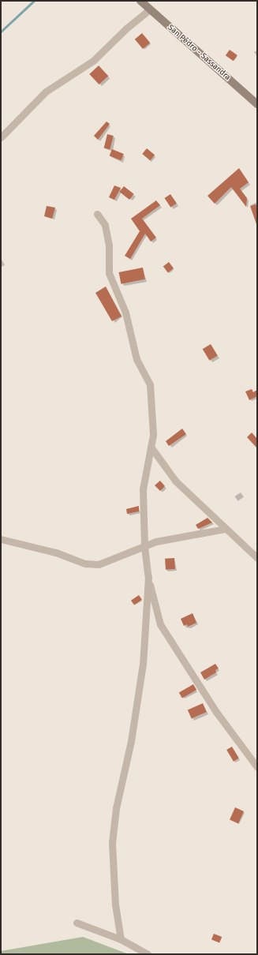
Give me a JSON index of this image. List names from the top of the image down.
{
  "streets": {
    "main road": ["San Pédro - Sassandra"]
  }
}
